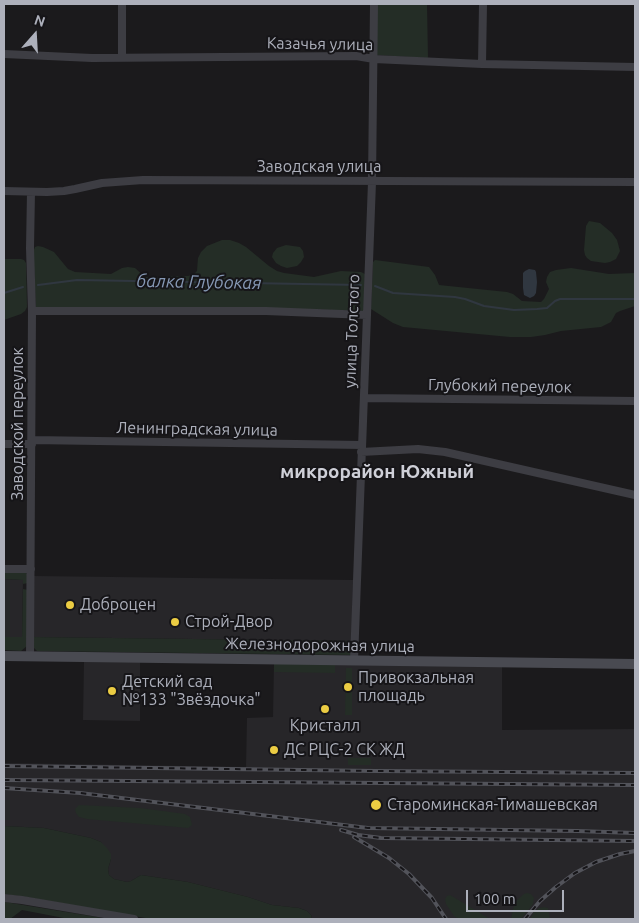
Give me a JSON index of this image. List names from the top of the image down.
{
  "streets": {
    "main road": ["Железнодорожная улица"],
    "street": [
      "Казачья улица",
      "Заводская улица",
      "улица Толстого",
      "Глубокий переулок",
      "Заводской переулок",
      "Ленинградская улица"
    ]
  },
  "crossings": [
    ["Казачья улица", "улица Толстого"],
    ["Заводская улица", "улица Толстого"],
    ["Заводская улица", "Заводской переулок"],
    ["улица Толстого", "Глубокий переулок"],
    ["улица Толстого", "Ленинградская улица"],
    ["улица Толстого", "Железнодорожная улица"],
    ["Заводской переулок", "Ленинградская улица"],
    ["Заводской переулок", "Железнодорожная улица"]
  ],
  "districts": ["микрорайон Южный"],
  "water": ["балка Глубокая"],
  "places": [
    "Доброцен",
    "Строй-Двор",
    "Привокзальная площадь",
    "Детский сад №133 \"Звёздочка\"",
    "Кристалл",
    "ДС РЦС-2 СК ЖД",
    "Староминская-Тимашевская"
  ],
  "scale_bar": "100 m",
  "north": "top"
}
